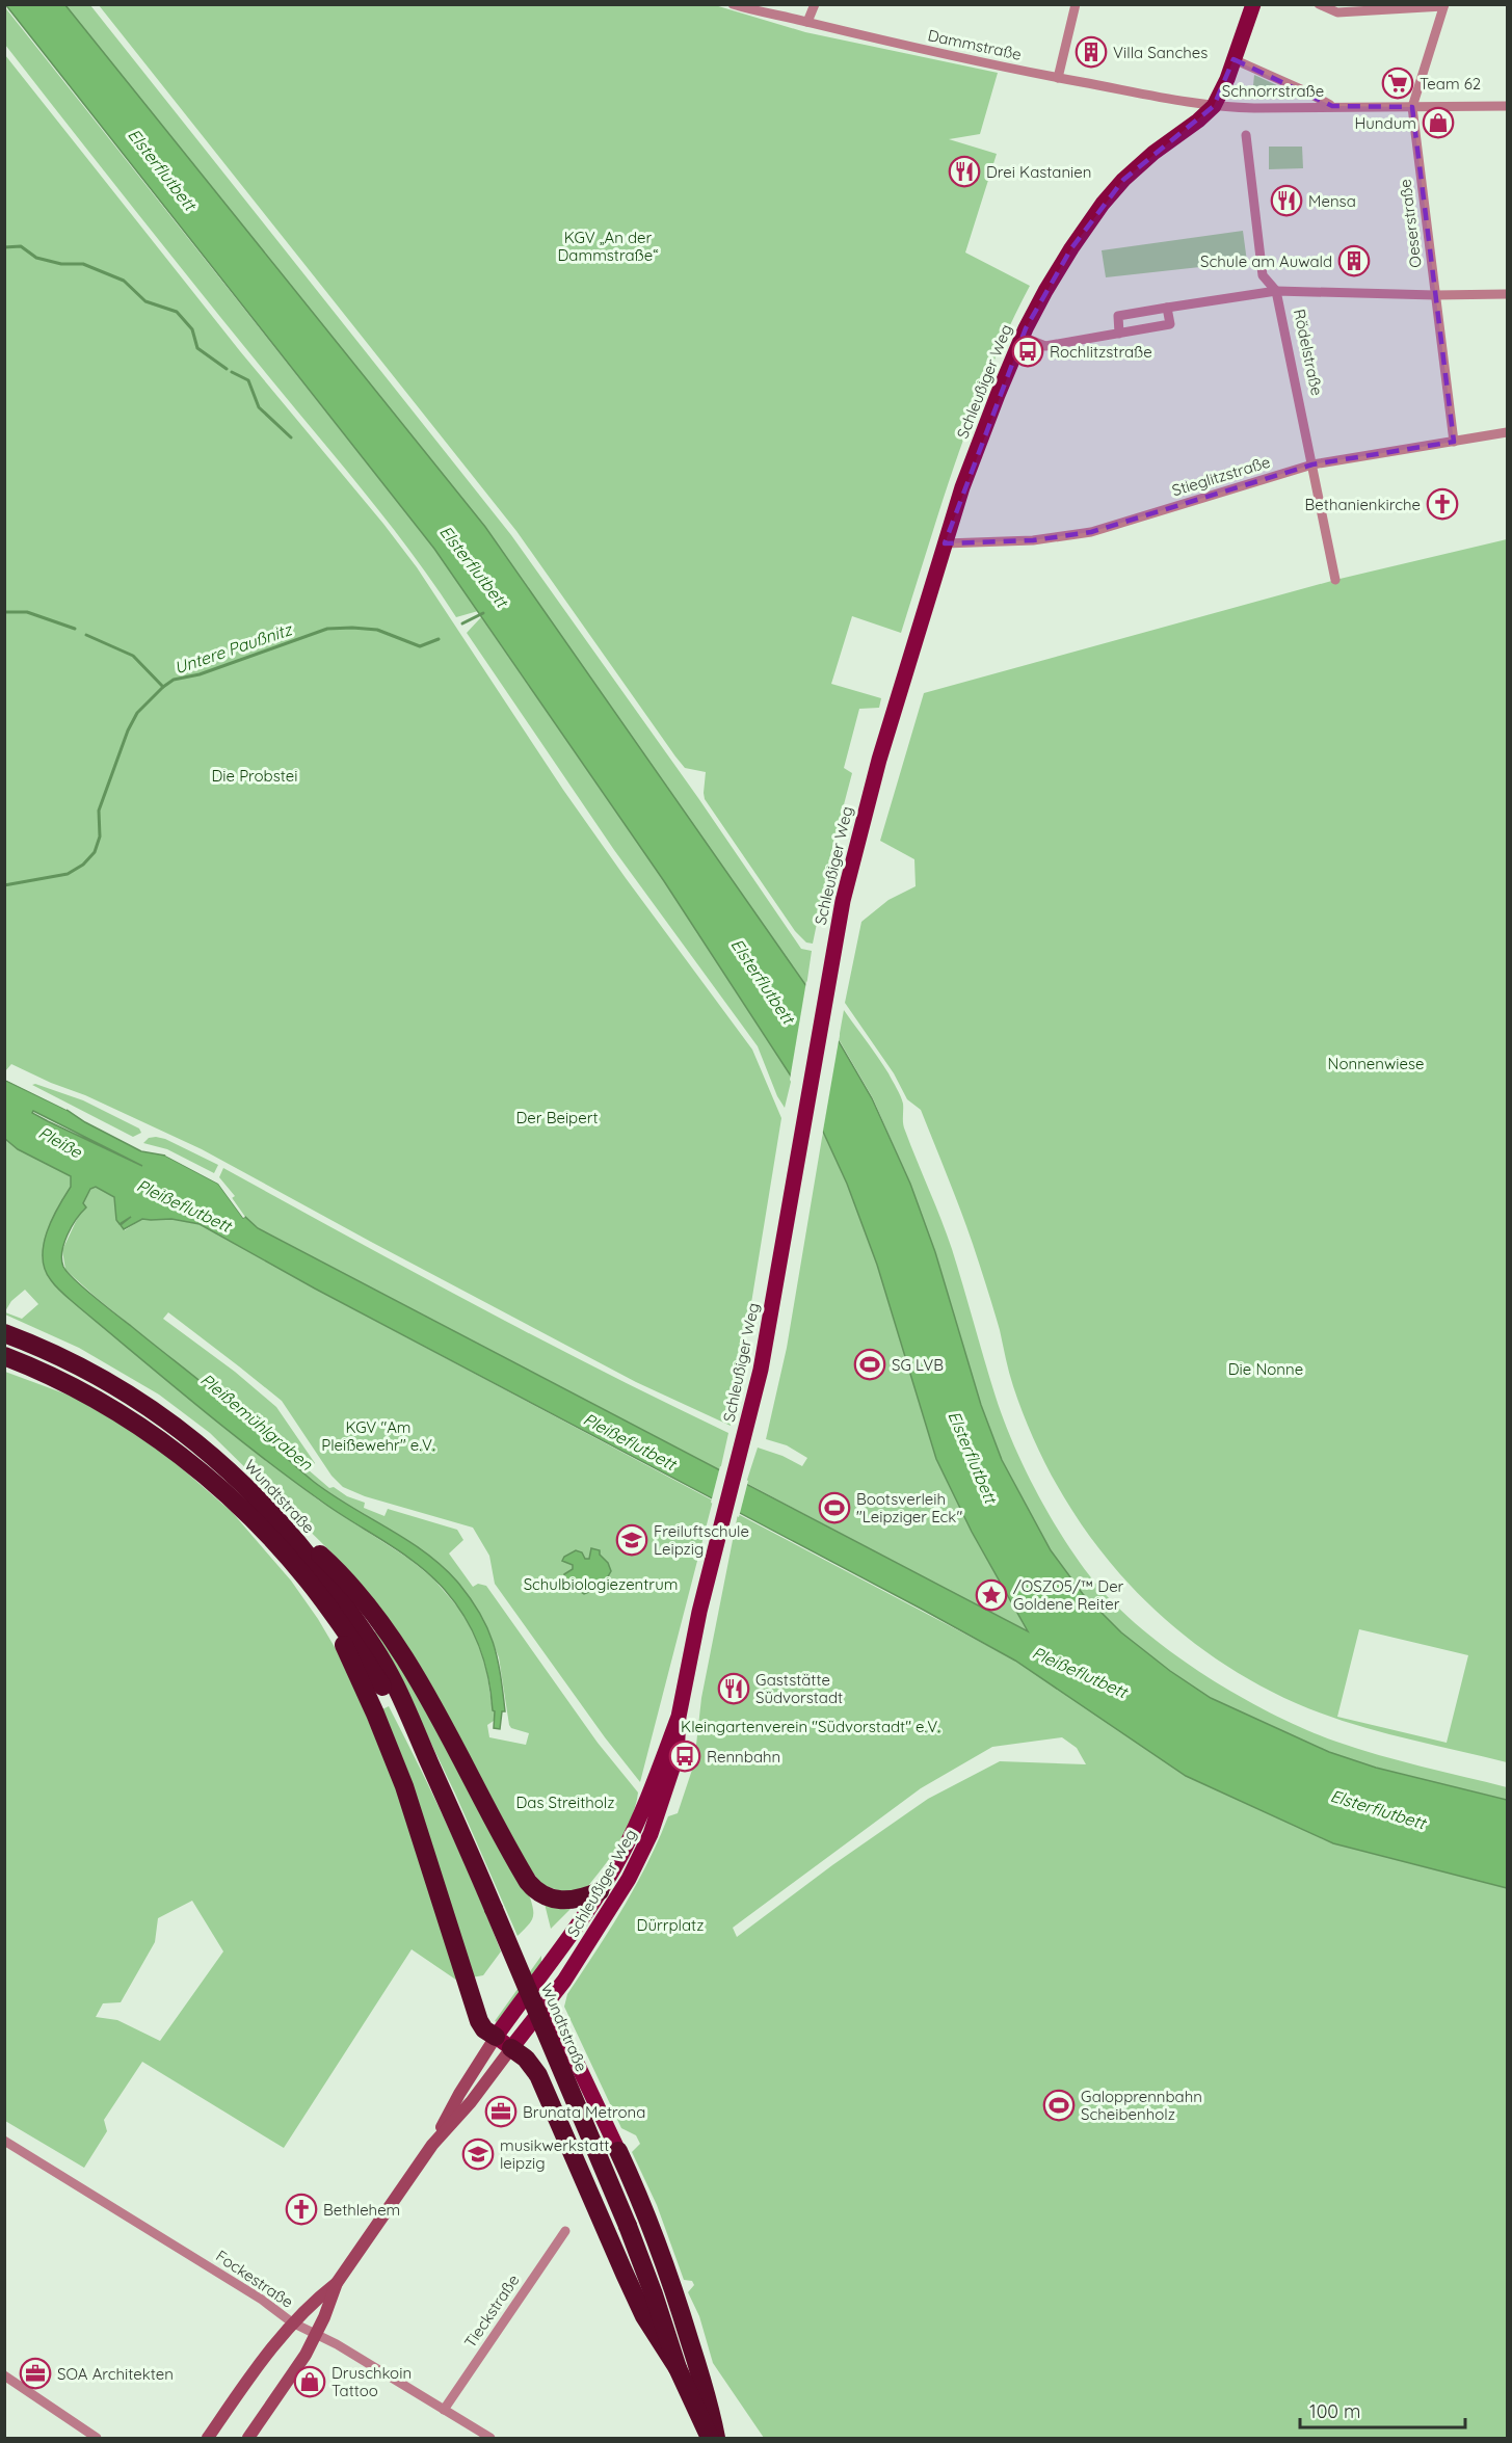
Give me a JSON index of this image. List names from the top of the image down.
{
  "streets": {
    "highway": ["Wundtstraße"],
    "main road": ["Schleußiger Weg"],
    "street": [
      "Dammstraße",
      "Schnorrstraße",
      "Oeserstraße",
      "Rödelstraße",
      "Stieglitzstraße",
      "Fockestraße",
      "Tieckstraße"
    ]
  },
  "crossings": [
    ["Dammstraße", "Schnorrstraße"],
    ["Dammstraße", "Schleußiger Weg"],
    ["Schnorrstraße", "Oeserstraße"],
    ["Schnorrstraße", "Schleußiger Weg"],
    ["Oeserstraße", "Stieglitzstraße"],
    ["Rödelstraße", "Stieglitzstraße"],
    ["Schleußiger Weg", "Stieglitzstraße"],
    ["Fockestraße", "Tieckstraße"]
  ],
  "water": [
    "Elsterflutbett",
    "Untere Paußnitz",
    "Pleiße",
    "Pleißeflutbett",
    "Pleißemühlgraben"
  ],
  "parks": [
    "KGV „An der Dammstraße“",
    "Die Probstei",
    "Nonnenwiese",
    "Der Beipert",
    "Die Nonne",
    "KGV \"Am Pleißewehr\" e.V.",
    "Schulbiologiezentrum",
    "Kleingartenverein \"Südvorstadt\" e.V.",
    "Das Streitholz",
    "Dürrplatz"
  ],
  "places": {
    "building": ["Villa Sanches", "Schule am Auwald"],
    "supermarket": ["Team 62"],
    "shop": ["Hundum", "Druschkoin Tattoo"],
    "restaurant": ["Drei Kastanien", "Mensa", "Gaststätte Südvorstadt"],
    "bus stop": ["Rochlitzstraße", "Rennbahn"],
    "church": ["Bethanienkirche", "Bethlehem"],
    "sports": ["SG LVB", "Bootsverleih \"Leipziger Eck\"", "Galopprennbahn Scheibenholz"],
    "school or university": ["Freiluftschule Leipzig", "musikwerkstatt leipzig"],
    "place": ["/OSZO5/™ Der Goldene Reiter"],
    "office": ["Brunata Metrona", "SOA Architekten"]
  },
  "scale_bar": "100 m"
}
